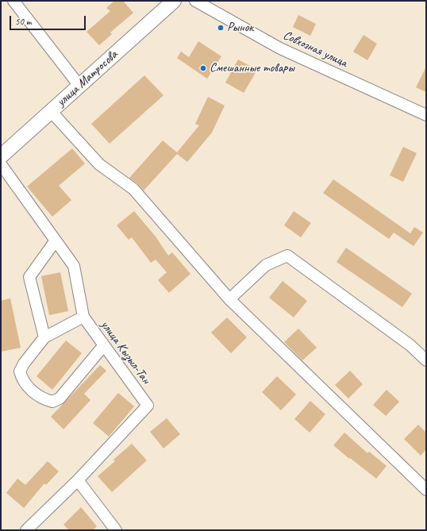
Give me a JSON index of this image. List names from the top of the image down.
{
  "streets": {
    "main road": ["улица Матросова"],
    "street": ["Совхозная улица", "улица Кызыл-Тан"]
  },
  "places": ["Рынок", "Смешанные товары"],
  "scale_bar": "50 m"
}
